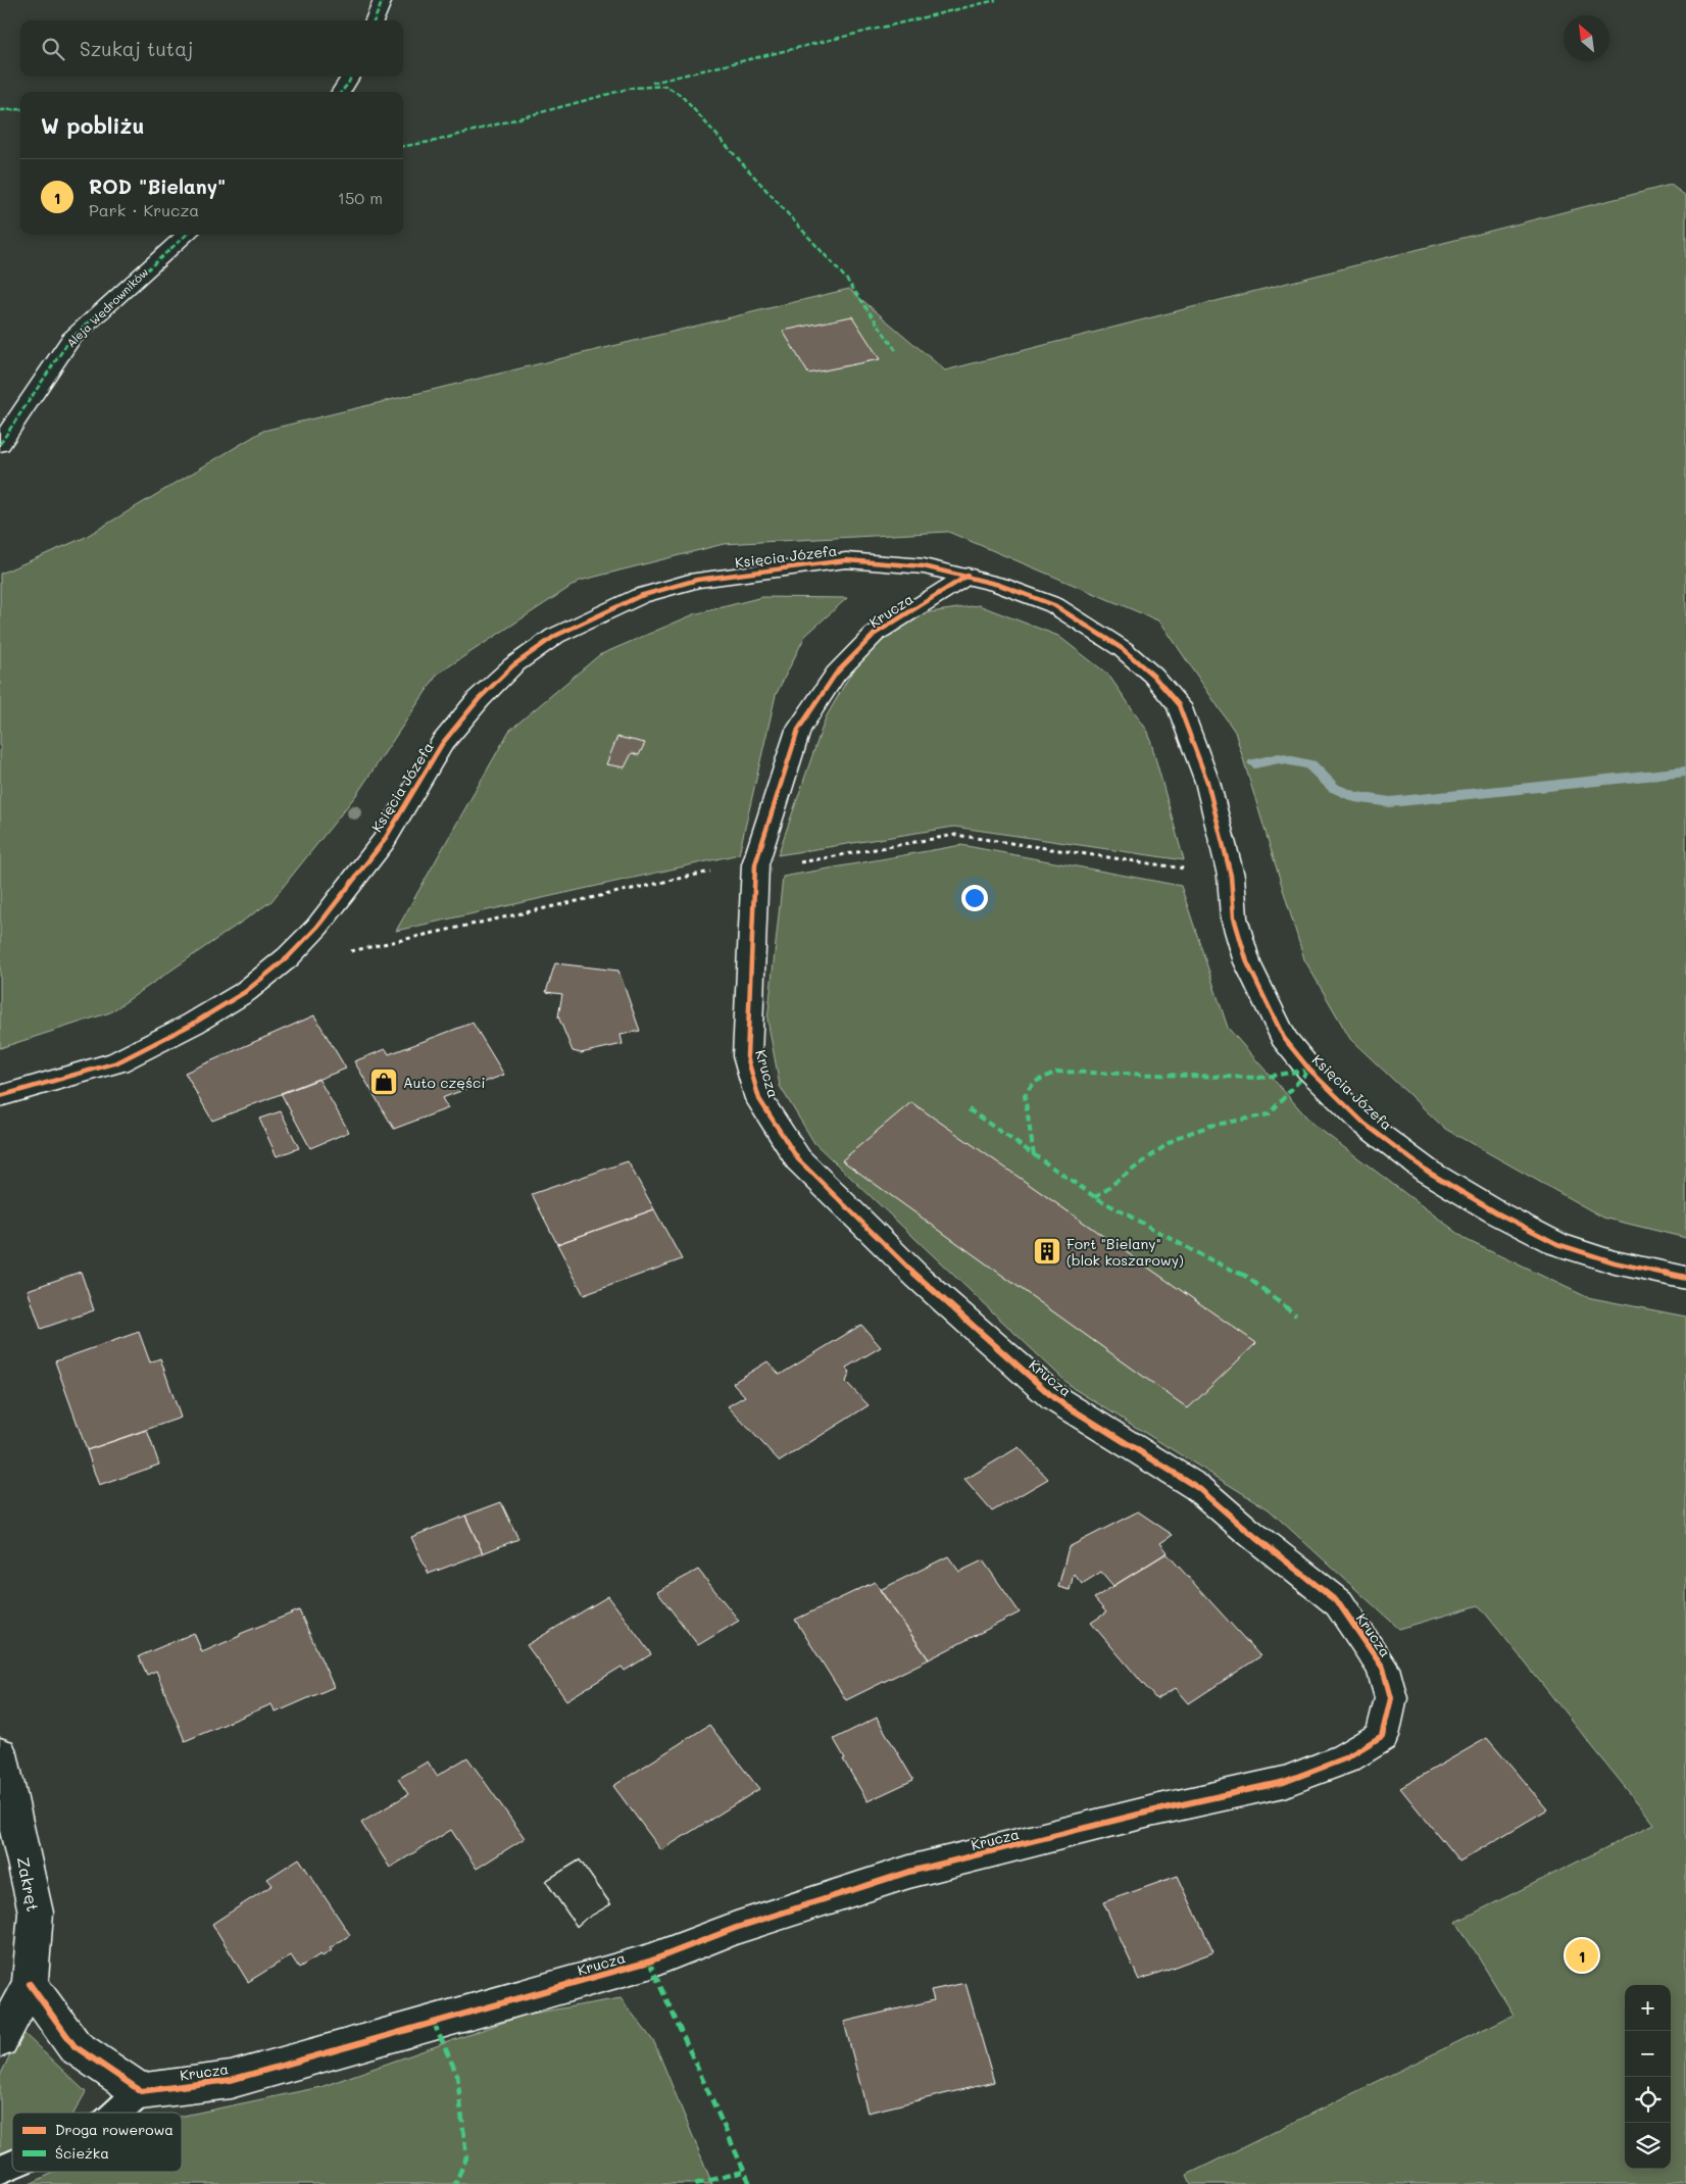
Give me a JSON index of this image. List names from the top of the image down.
{
  "streets": {
    "street": [
      "Aleja Wędrowników",
      "Księcia Józefa",
      "Krucza",
      "Zakręt"
    ]
  },
  "crossings": [
    ["Księcia Józefa", "Krucza"]
  ],
  "places": {
    "shop": ["Auto części"],
    "building": ["Fort \"Bielany\" (blok koszarowy)"]
  },
  "legend": ["Droga rowerowa", "Ścieżka"],
  "north": "top left",
  "page": {
    "search": "Szukaj tutaj",
    "heading": "W pobliżu",
    "list": [
      {
        "mark": "1",
        "name": "ROD \"Bielany\"",
        "note": "Park · Krucza",
        "value": "150 m"
      }
    ],
    "pins": "1",
    "map_buttons": ["+", "−"]
  }
}
